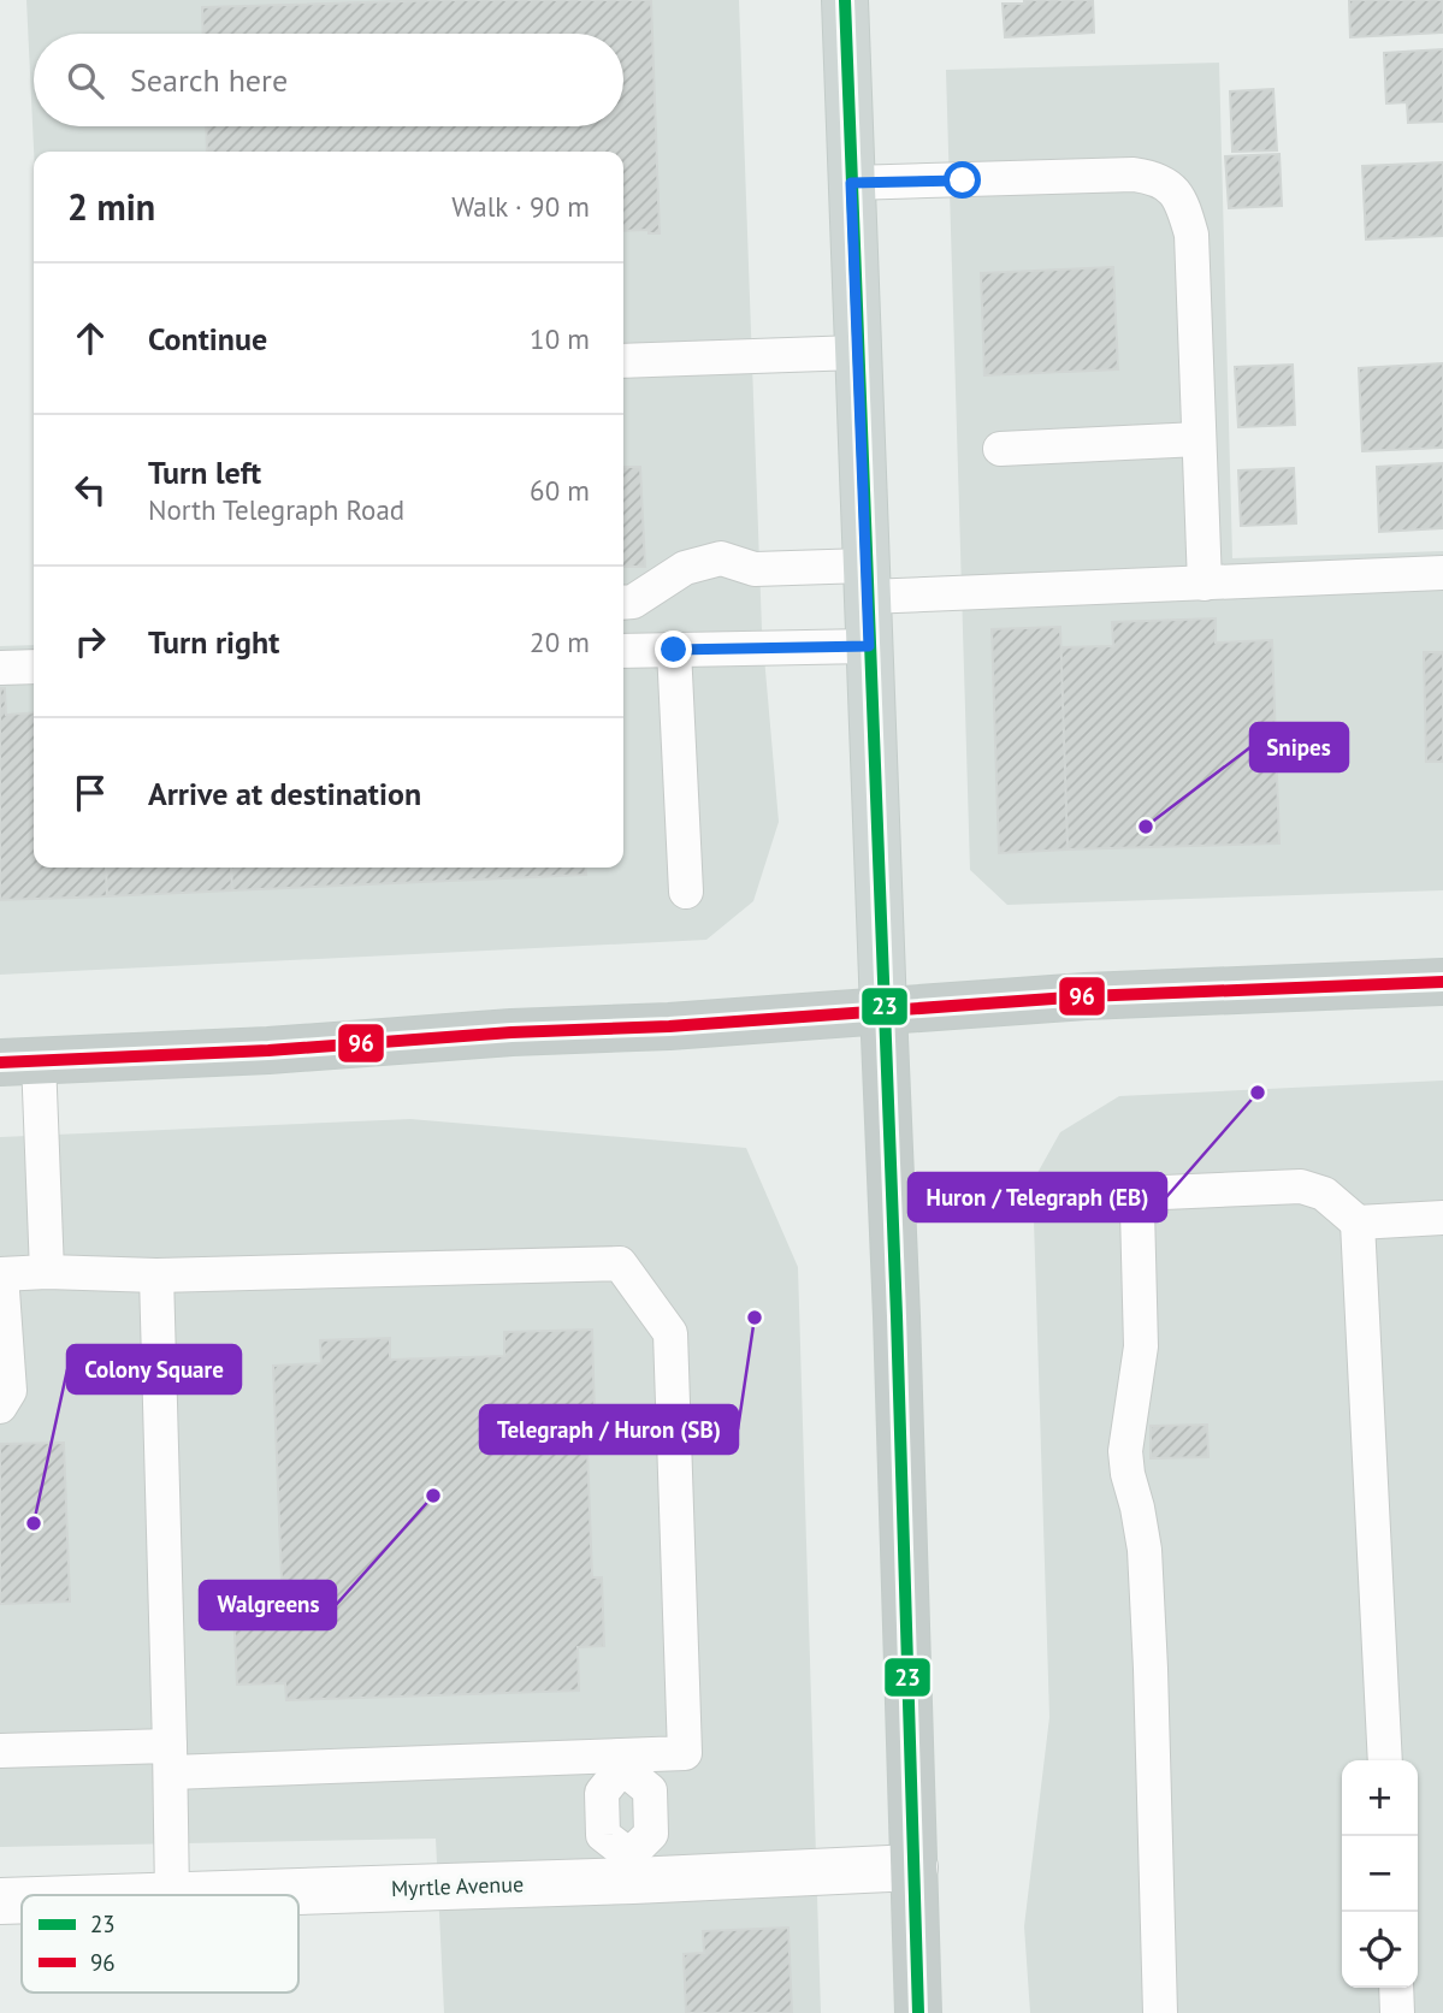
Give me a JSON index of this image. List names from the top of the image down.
{
  "streets": {
    "street": ["Myrtle Avenue"]
  },
  "places": [
    "Snipes",
    "Huron / Telegraph (EB)",
    "Telegraph / Huron (SB)",
    "Walgreens",
    "Colony Square"
  ],
  "lines": ["transit line 23", "transit line 96"],
  "legend": ["23", "96"],
  "page": {
    "search": "Search here",
    "heading": ["2 min", "Walk · 90 m"],
    "list": [
      ["Continue", "10 m"],
      ["Turn left", "North Telegraph Road", "60 m"],
      ["Turn right", "20 m"],
      "Arrive at destination"
    ],
    "map_buttons": ["+", "−"]
  }
}
